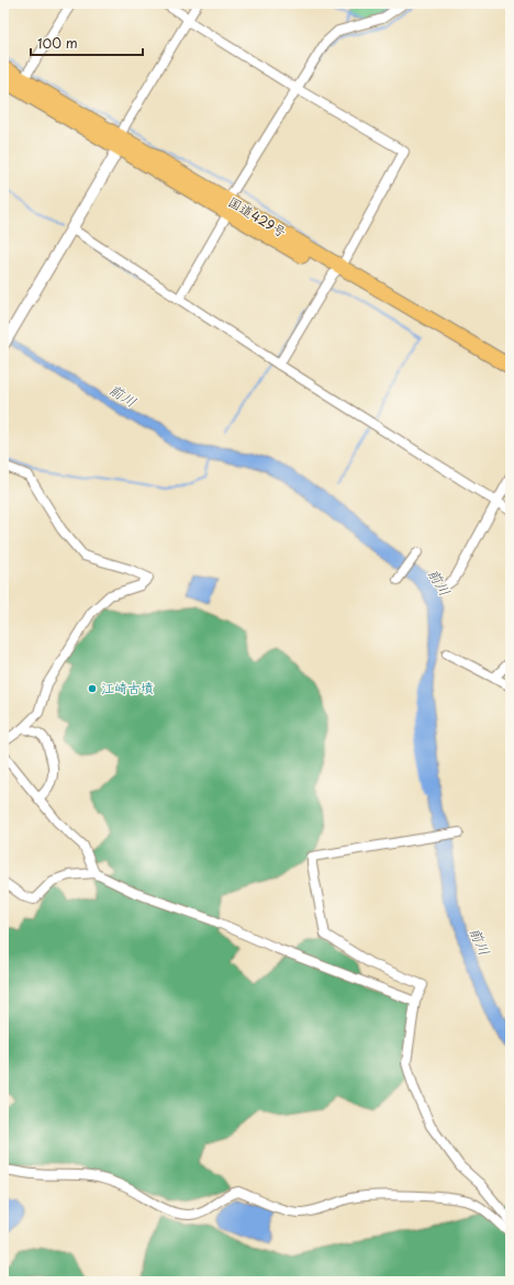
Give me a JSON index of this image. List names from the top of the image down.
{
  "streets": {
    "highway": ["国道429号"]
  },
  "water": ["前川"],
  "places": ["江崎古墳"],
  "scale_bar": "100 m"
}
